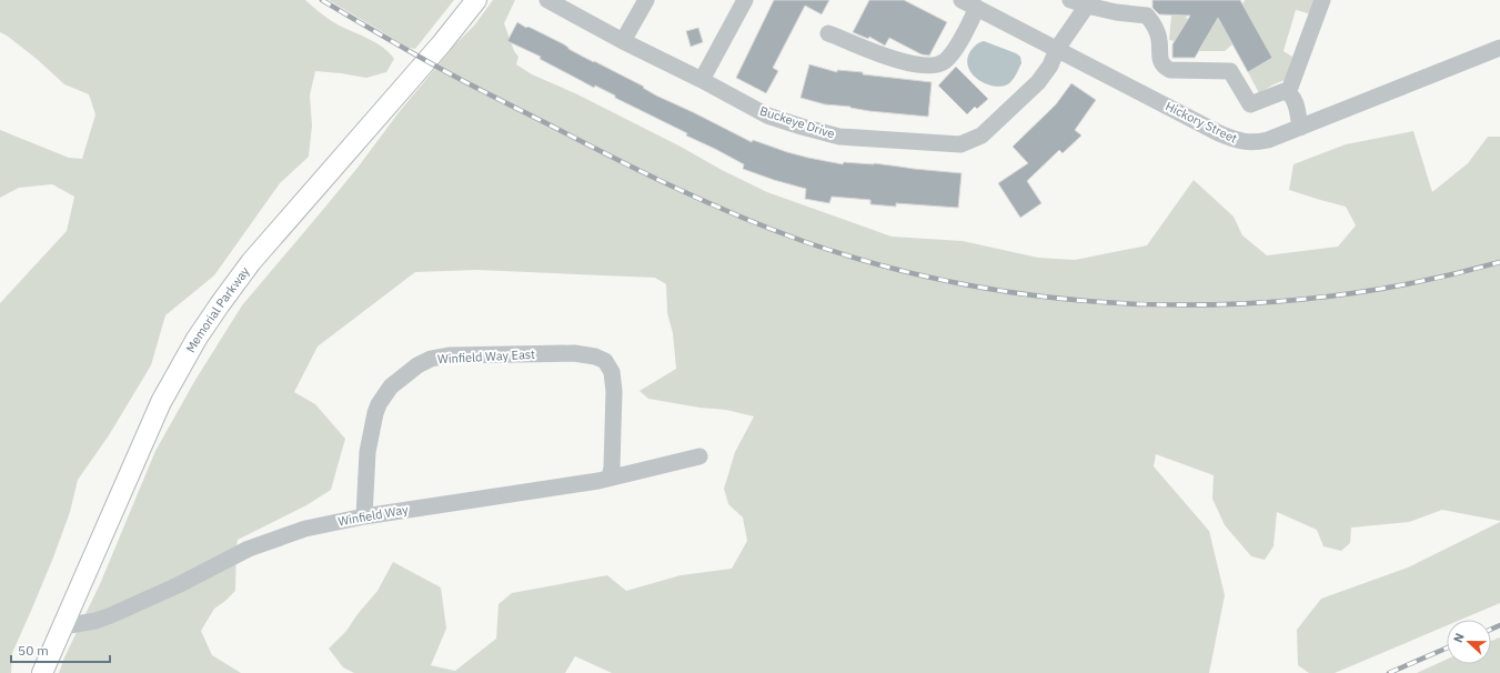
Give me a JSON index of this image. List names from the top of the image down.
{
  "streets": {
    "main road": ["Memorial Parkway"],
    "street": [
      "Buckeye Drive",
      "Hickory Street",
      "Winfield Way East",
      "Winfield Way"
    ]
  },
  "crossings": [
    ["Buckeye Drive", "Hickory Street"],
    ["Memorial Parkway", "Winfield Way"],
    ["Winfield Way East", "Winfield Way"]
  ],
  "scale_bar": "50 m",
  "north": "left"
}
